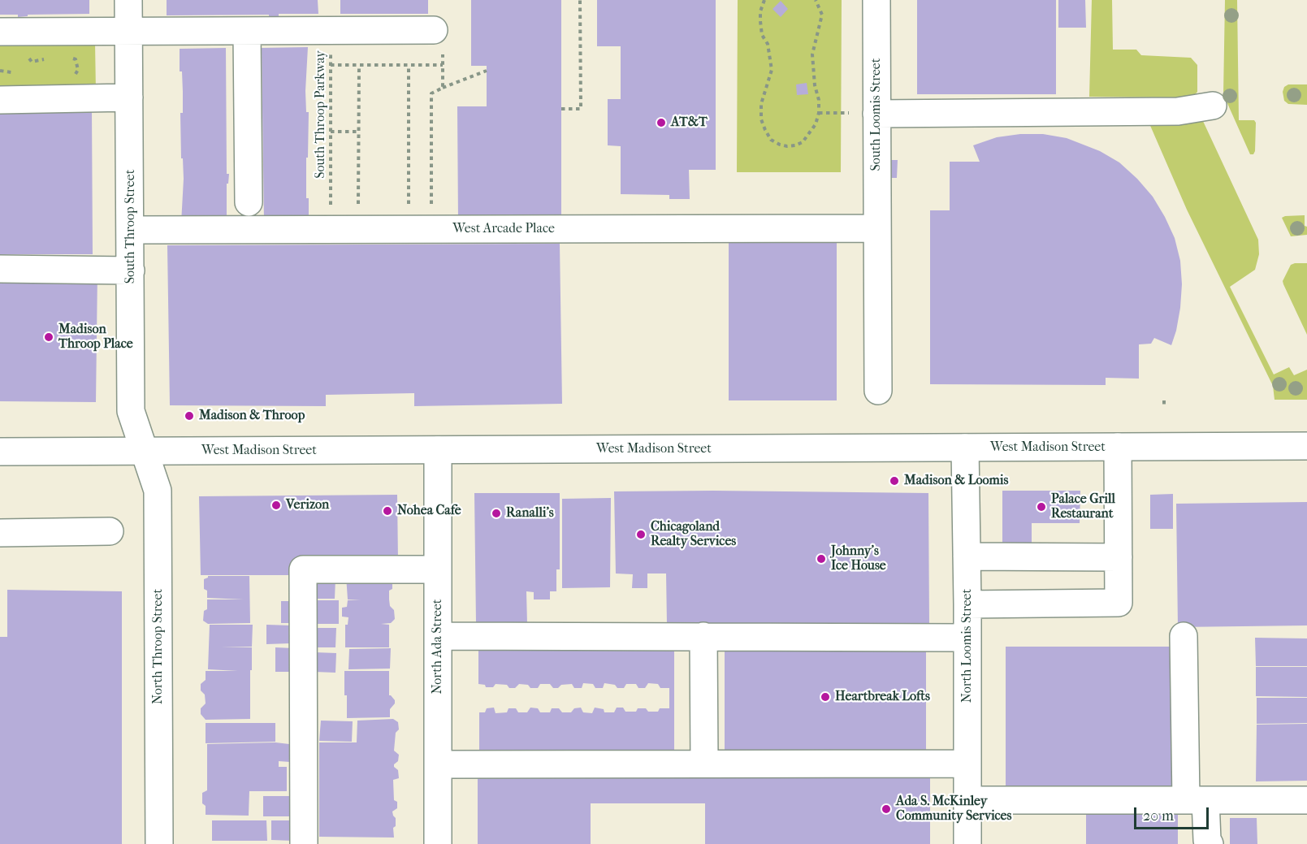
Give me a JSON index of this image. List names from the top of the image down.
{
  "streets": {
    "street": [
      "South Loomis Street",
      "South Throop Street",
      "West Arcade Place",
      "West Madison Street",
      "North Loomis Street",
      "North Throop Street",
      "North Ada Street"
    ],
    "path": ["South Throop Parkway"]
  },
  "crossings": [
    ["South Throop Parkway", "West Arcade Place"],
    ["South Loomis Street", "West Arcade Place"],
    ["South Throop Street", "West Arcade Place"],
    ["South Throop Street", "West Madison Street"],
    ["South Throop Street", "North Throop Street"],
    ["West Madison Street", "North Loomis Street"],
    ["West Madison Street", "North Throop Street"],
    ["West Madison Street", "North Ada Street"]
  ],
  "places": [
    "AT&T",
    "Madison Throop Place",
    "Madison & Throop",
    "Madison & Loomis",
    "Verizon",
    "Palace Grill Restaurant",
    "Nohea Cafe",
    "Ranalli's",
    "Chicagoland Realty Services",
    "Johnny's Ice House",
    "Heartbreak Lofts",
    "Ada S. McKinley Community Services"
  ],
  "scale_bar": "20 m"
}
